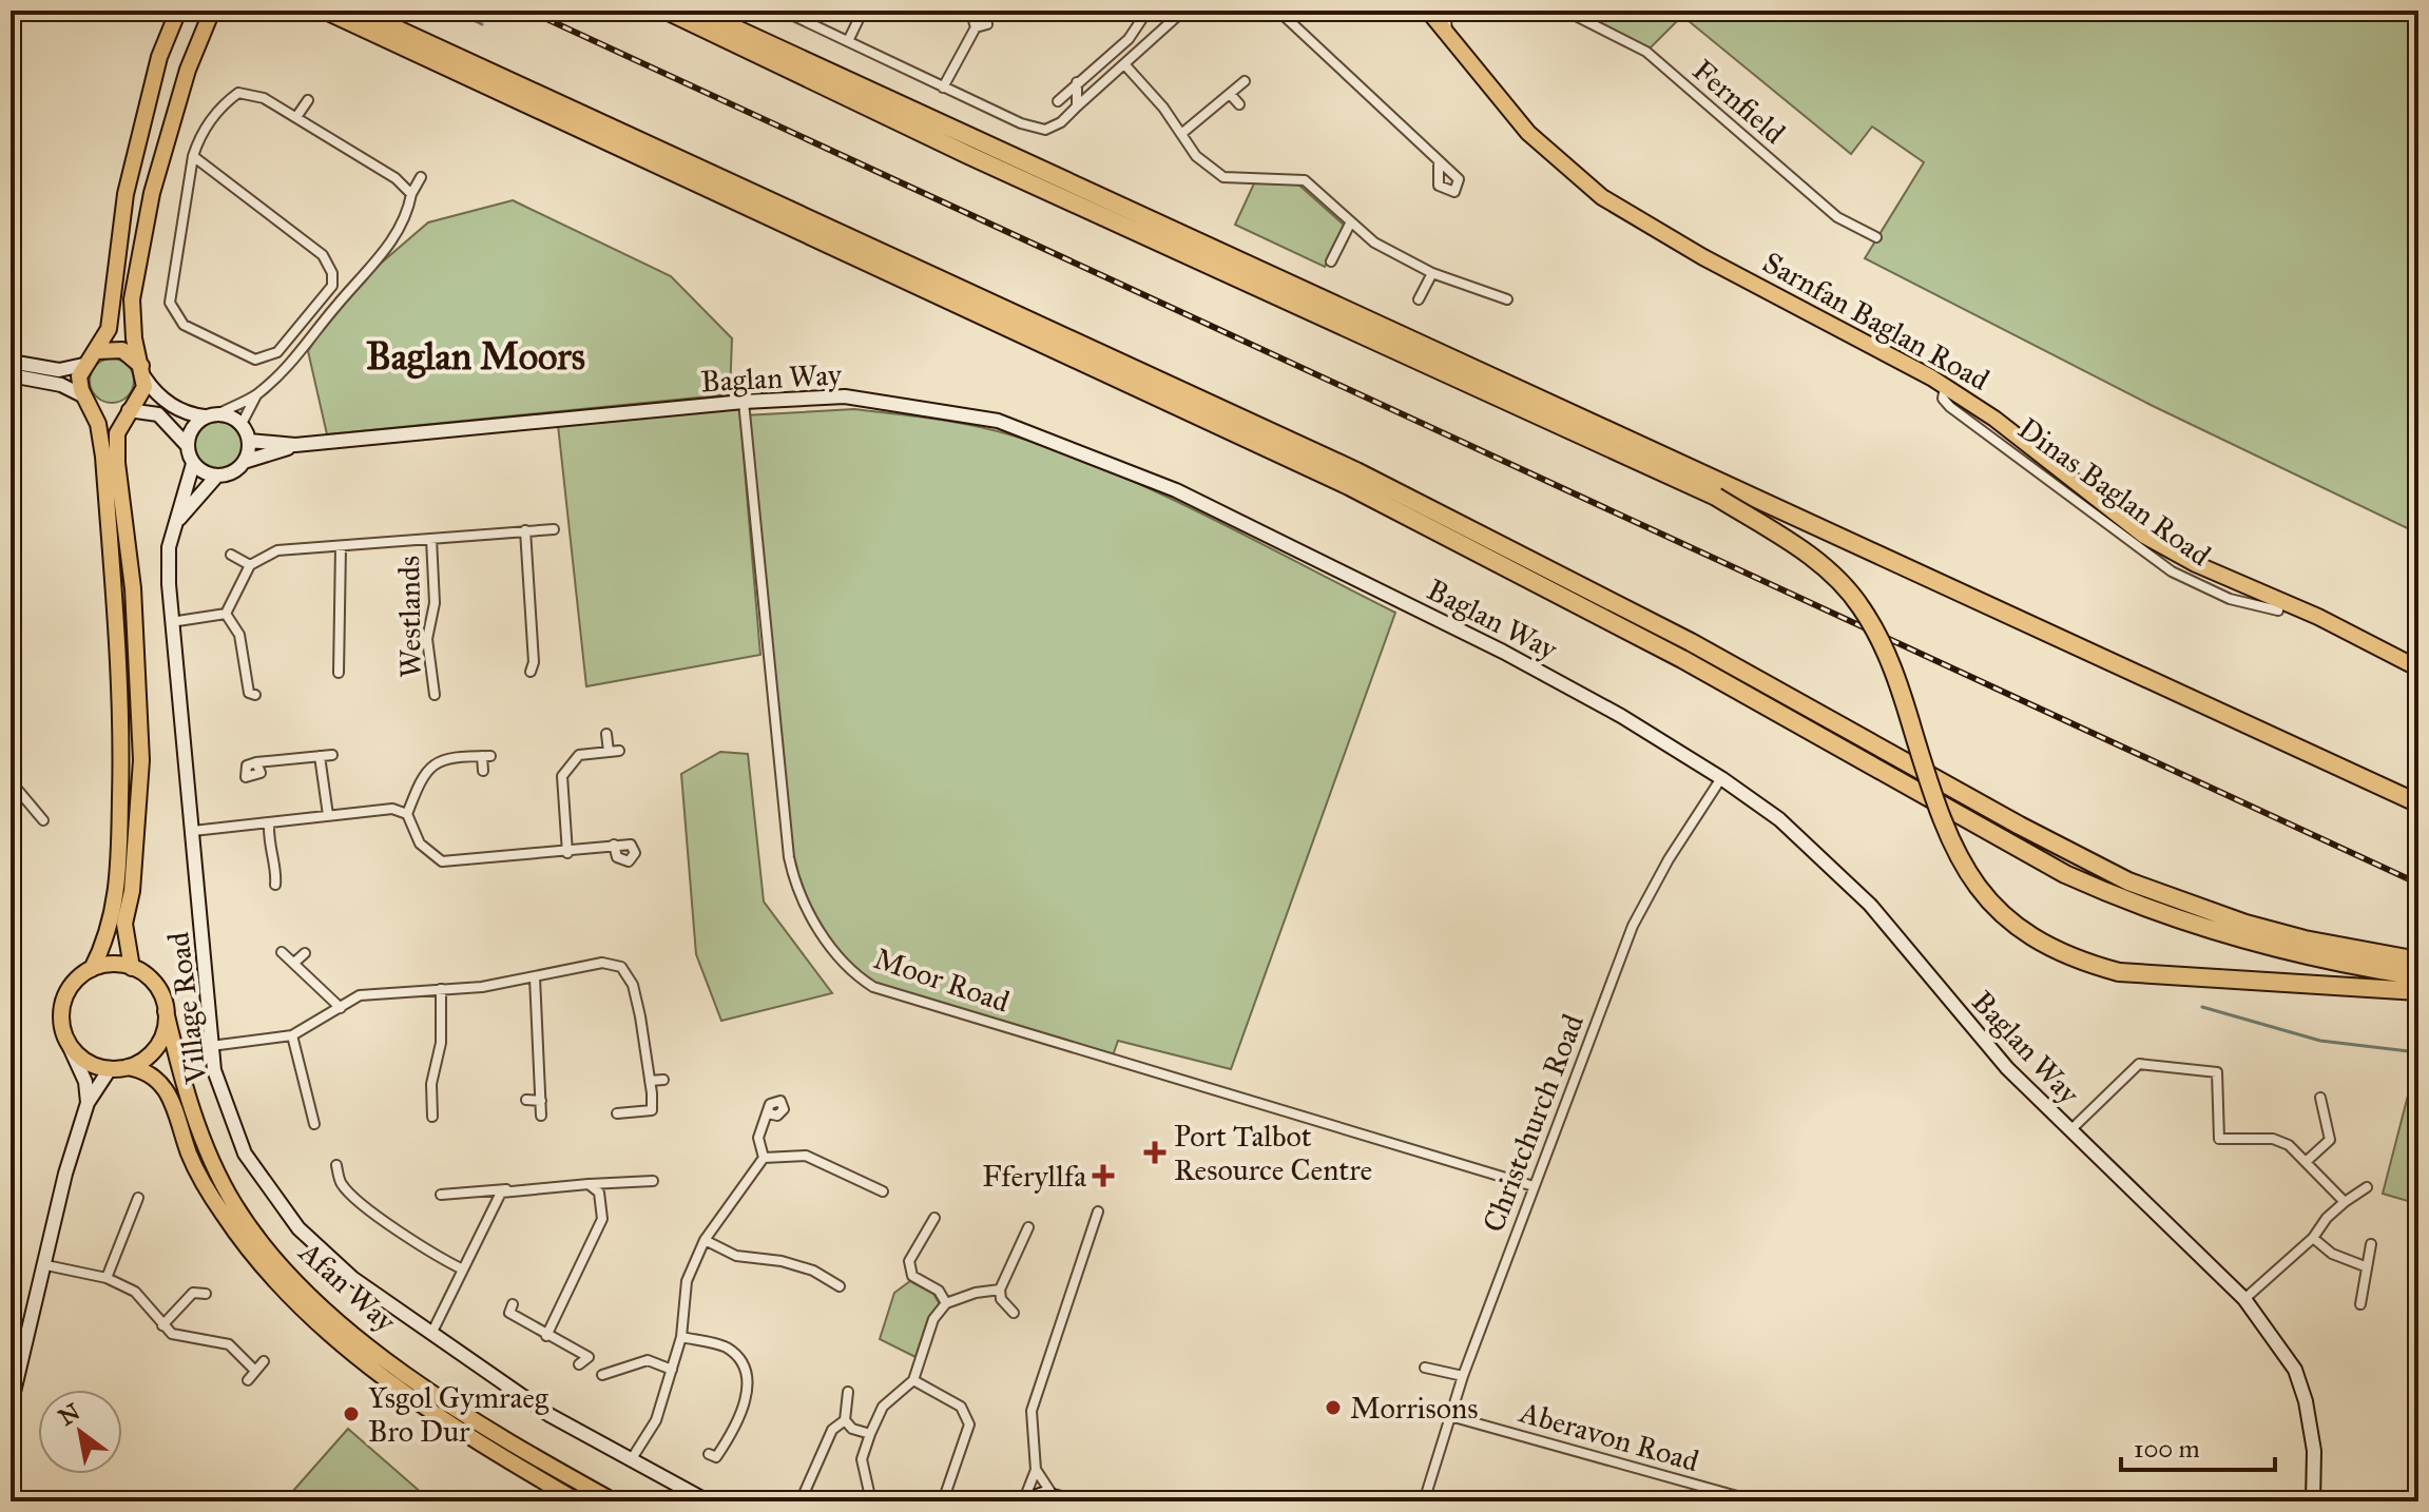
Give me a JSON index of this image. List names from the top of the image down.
{
  "streets": {
    "main road": ["Sarnfan Baglan Road", "Dinas Baglan Road", "Afan Way"],
    "street": [
      "Fernfield",
      "Baglan Way",
      "Westlands",
      "Moor Road",
      "Village Road",
      "Christchurch Road",
      "Aberavon Road"
    ]
  },
  "crossings": [
    ["Sarnfan Baglan Road", "Dinas Baglan Road"],
    ["Baglan Way", "Moor Road"],
    ["Baglan Way", "Village Road"],
    ["Baglan Way", "Christchurch Road"],
    ["Moor Road", "Christchurch Road"],
    ["Christchurch Road", "Aberavon Road"]
  ],
  "districts": ["Baglan Moors"],
  "places": {
    "health": ["Port Talbot Resource Centre", "Fferyllfa"],
    "other": ["Morrisons", "Ysgol Gymraeg Bro Dur"]
  },
  "scale_bar": "100 m",
  "north": "top left"
}
